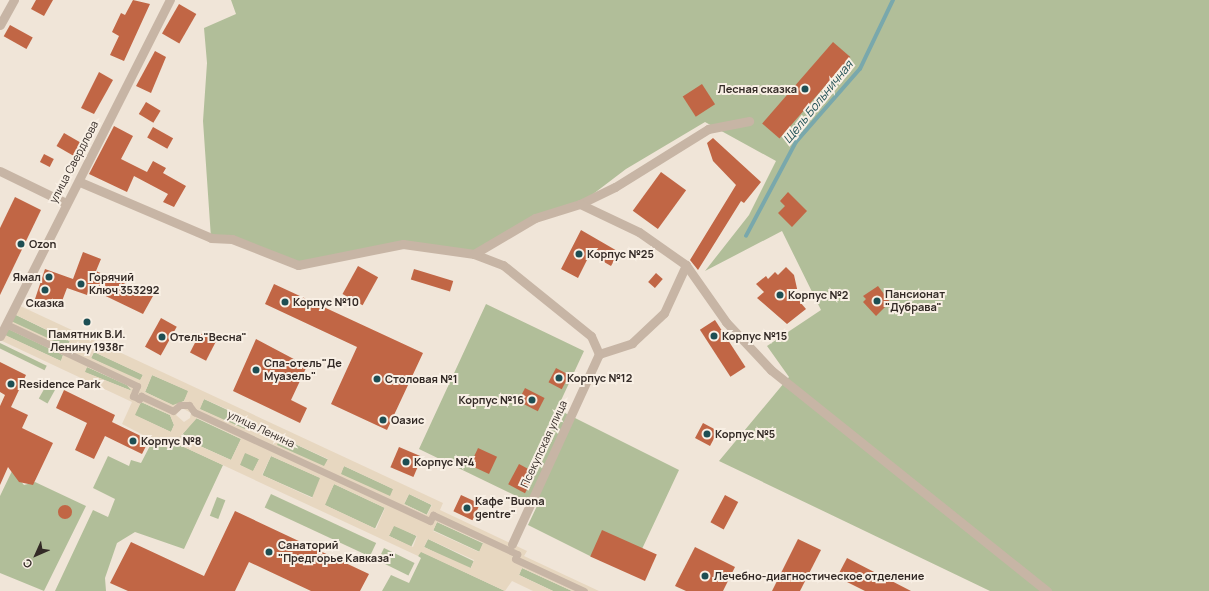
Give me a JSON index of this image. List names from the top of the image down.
{
  "streets": {
    "street": ["улица Свердлова", "улица Ленина", "Псекупская улица"]
  },
  "crossings": [
    ["улица Свердлова", "улица Ленина"]
  ],
  "water": ["Щель Больничная"],
  "places": [
    "Лесная сказка",
    "Ozon",
    "Корпус №25",
    "Ямал",
    "Горячий Ключ 353292",
    "Сказка",
    "Корпус №2",
    "Пансионат \"Дубрава\"",
    "Корпус №10",
    "Памятник В.И. Ленину 1938г",
    "Корпус №15",
    "Отель\"Весна\"",
    "Спа-отель\"Де Муазель\"",
    "Корпус №12",
    "Столовая №1",
    "Residence Park",
    "Корпус №16",
    "Оазис",
    "Корпус №5",
    "Корпус №8",
    "Корпус №4",
    "Кафе \"Buona gentre\"",
    "Санаторий \"Предгорье Кавказа\"",
    "Лечебно-диагностическое отделение"
  ],
  "north": "bottom left"
}
